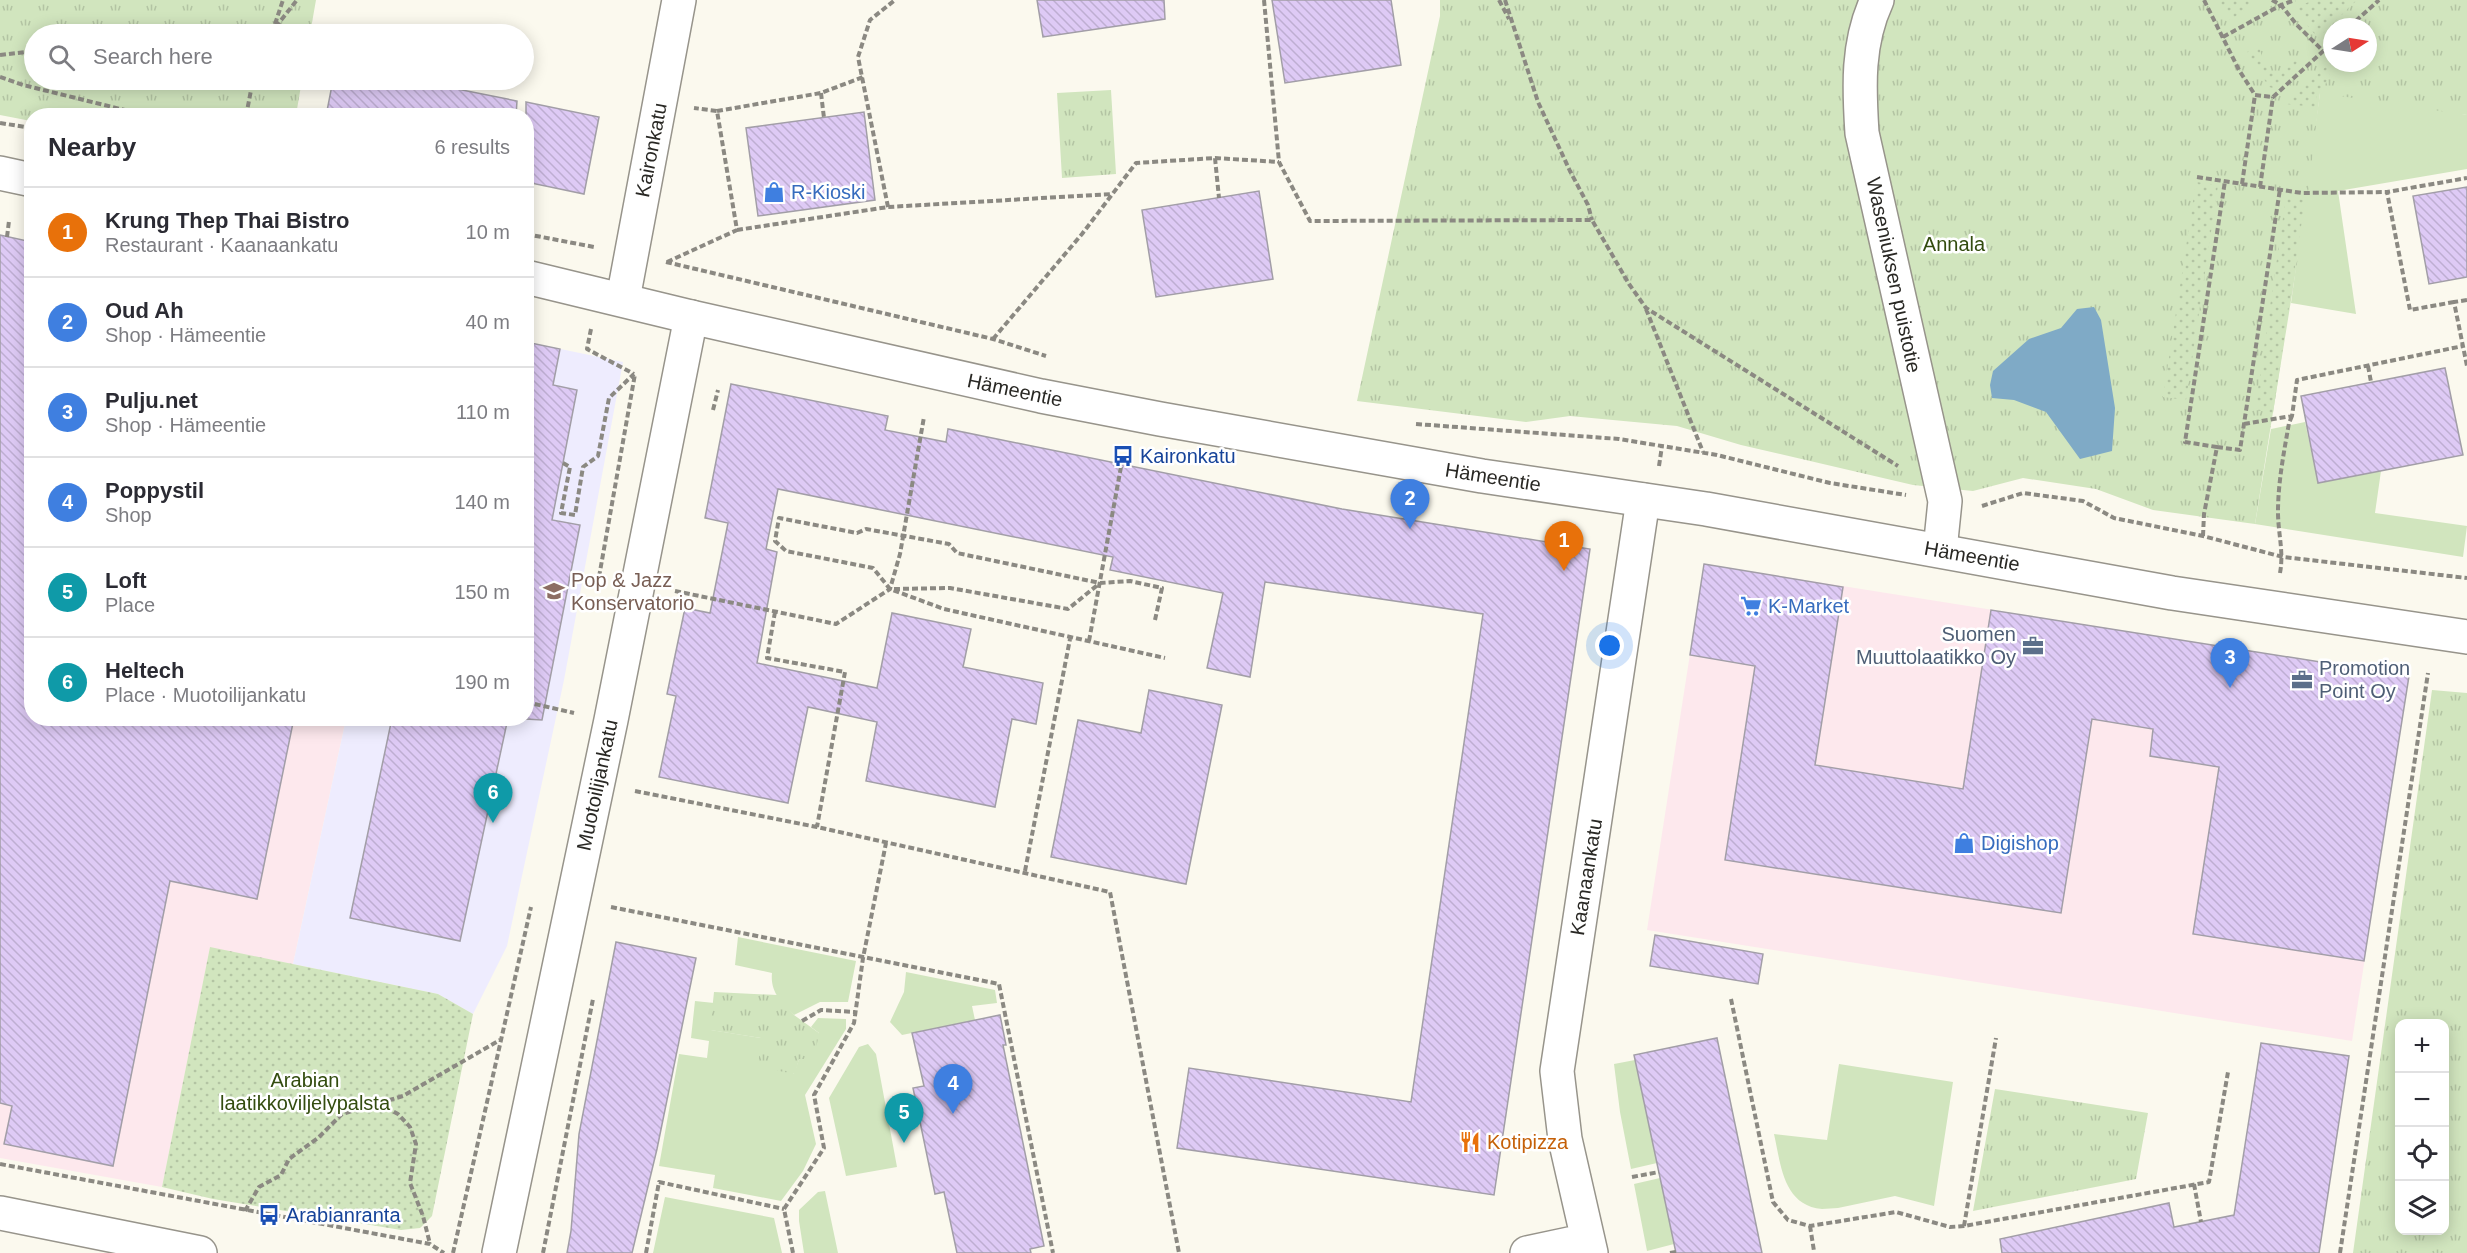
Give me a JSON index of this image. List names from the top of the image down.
{
  "streets": {
    "street": [
      "Kaironkatu",
      "Waseniuksen puistotie",
      "Hämeentie",
      "Muotoilijankatu",
      "Kaanaankatu"
    ]
  },
  "crossings": [
    ["Kaironkatu", "Hämeentie"],
    ["Waseniuksen puistotie", "Hämeentie"],
    ["Hämeentie", "Muotoilijankatu"],
    ["Hämeentie", "Kaanaankatu"]
  ],
  "parks": ["Annala", "Arabian laatikkoviljelypalsta"],
  "places": {
    "shop": ["R-Kioski", "Digishop"],
    "bus stop": ["Kaironkatu", "Arabianranta"],
    "school or university": ["Pop & Jazz Konservatorio"],
    "supermarket": ["K-Market"],
    "office": ["Suomen Muuttolaatikko Oy", "Promotion Point Oy"],
    "restaurant": ["Kotipizza"]
  },
  "north": "right",
  "page": {
    "search": "Search here",
    "heading": ["Nearby", "6 results"],
    "list": [
      {
        "mark": "1",
        "name": "Krung Thep Thai Bistro",
        "note": "Restaurant · Kaanaankatu",
        "value": "10 m"
      },
      {
        "mark": "2",
        "name": "Oud Ah",
        "note": "Shop · Hämeentie",
        "value": "40 m"
      },
      {
        "mark": "3",
        "name": "Pulju.net",
        "note": "Shop · Hämeentie",
        "value": "110 m"
      },
      {
        "mark": "4",
        "name": "Poppystil",
        "note": "Shop",
        "value": "140 m"
      },
      {
        "mark": "5",
        "name": "Loft",
        "note": "Place",
        "value": "150 m"
      },
      {
        "mark": "6",
        "name": "Heltech",
        "note": "Place · Muotoilijankatu",
        "value": "190 m"
      }
    ],
    "pins": [
      "2",
      "1",
      "3",
      "6",
      "4",
      "5"
    ],
    "map_buttons": ["+", "−"]
  }
}
